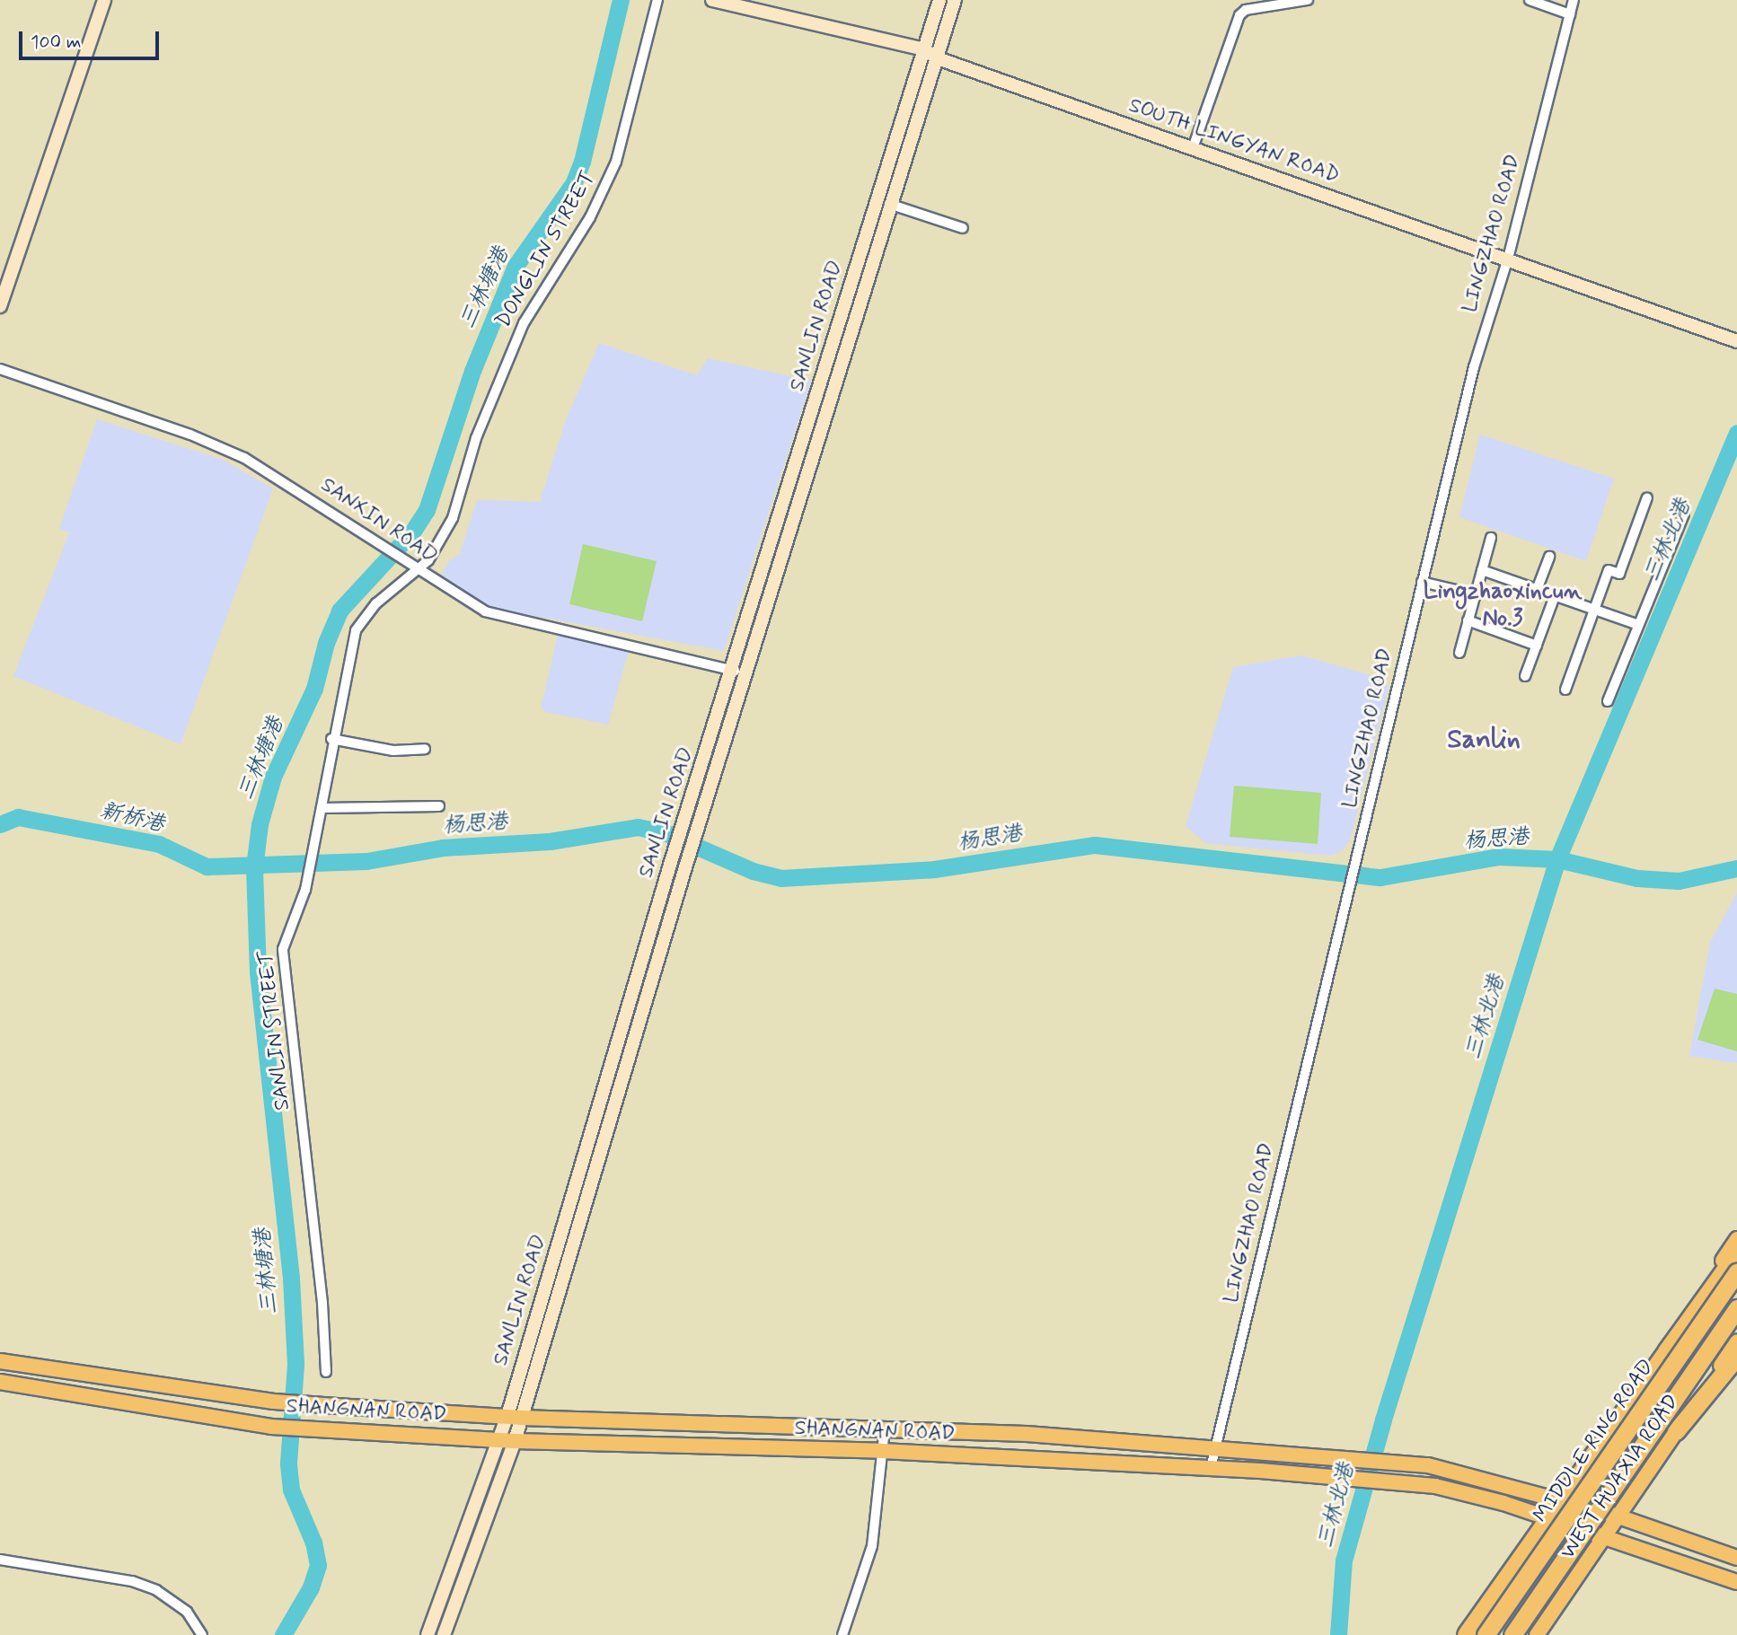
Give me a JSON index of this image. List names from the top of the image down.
{
  "streets": {
    "highway": ["MIDDLE RING ROAD"],
    "main road": [
      "SOUTH LINGYAN ROAD",
      "SANLIN ROAD",
      "SHANGNAN ROAD",
      "WEST HUAXIA ROAD"
    ],
    "street": [
      "LINGZHAO ROAD",
      "DONGLIN STREET",
      "SANXIN ROAD",
      "SANLIN STREET"
    ]
  },
  "crossings": [
    ["SOUTH LINGYAN ROAD", "LINGZHAO ROAD"],
    ["SOUTH LINGYAN ROAD", "SANLIN ROAD"],
    ["LINGZHAO ROAD", "SHANGNAN ROAD"],
    ["DONGLIN STREET", "SANXIN ROAD"],
    ["DONGLIN STREET", "SANLIN STREET"],
    ["SANLIN ROAD", "SANXIN ROAD"],
    ["SANLIN ROAD", "SHANGNAN ROAD"],
    ["SANXIN ROAD", "SANLIN STREET"],
    ["SHANGNAN ROAD", "WEST HUAXIA ROAD"],
    ["MIDDLE RING ROAD", "WEST HUAXIA ROAD"]
  ],
  "districts": ["Lingzhaoxincun No.3", "Sanlin"],
  "water": [
    "三林塘港",
    "三林北港",
    "新桥港",
    "杨思港"
  ],
  "scale_bar": "100 m"
}
